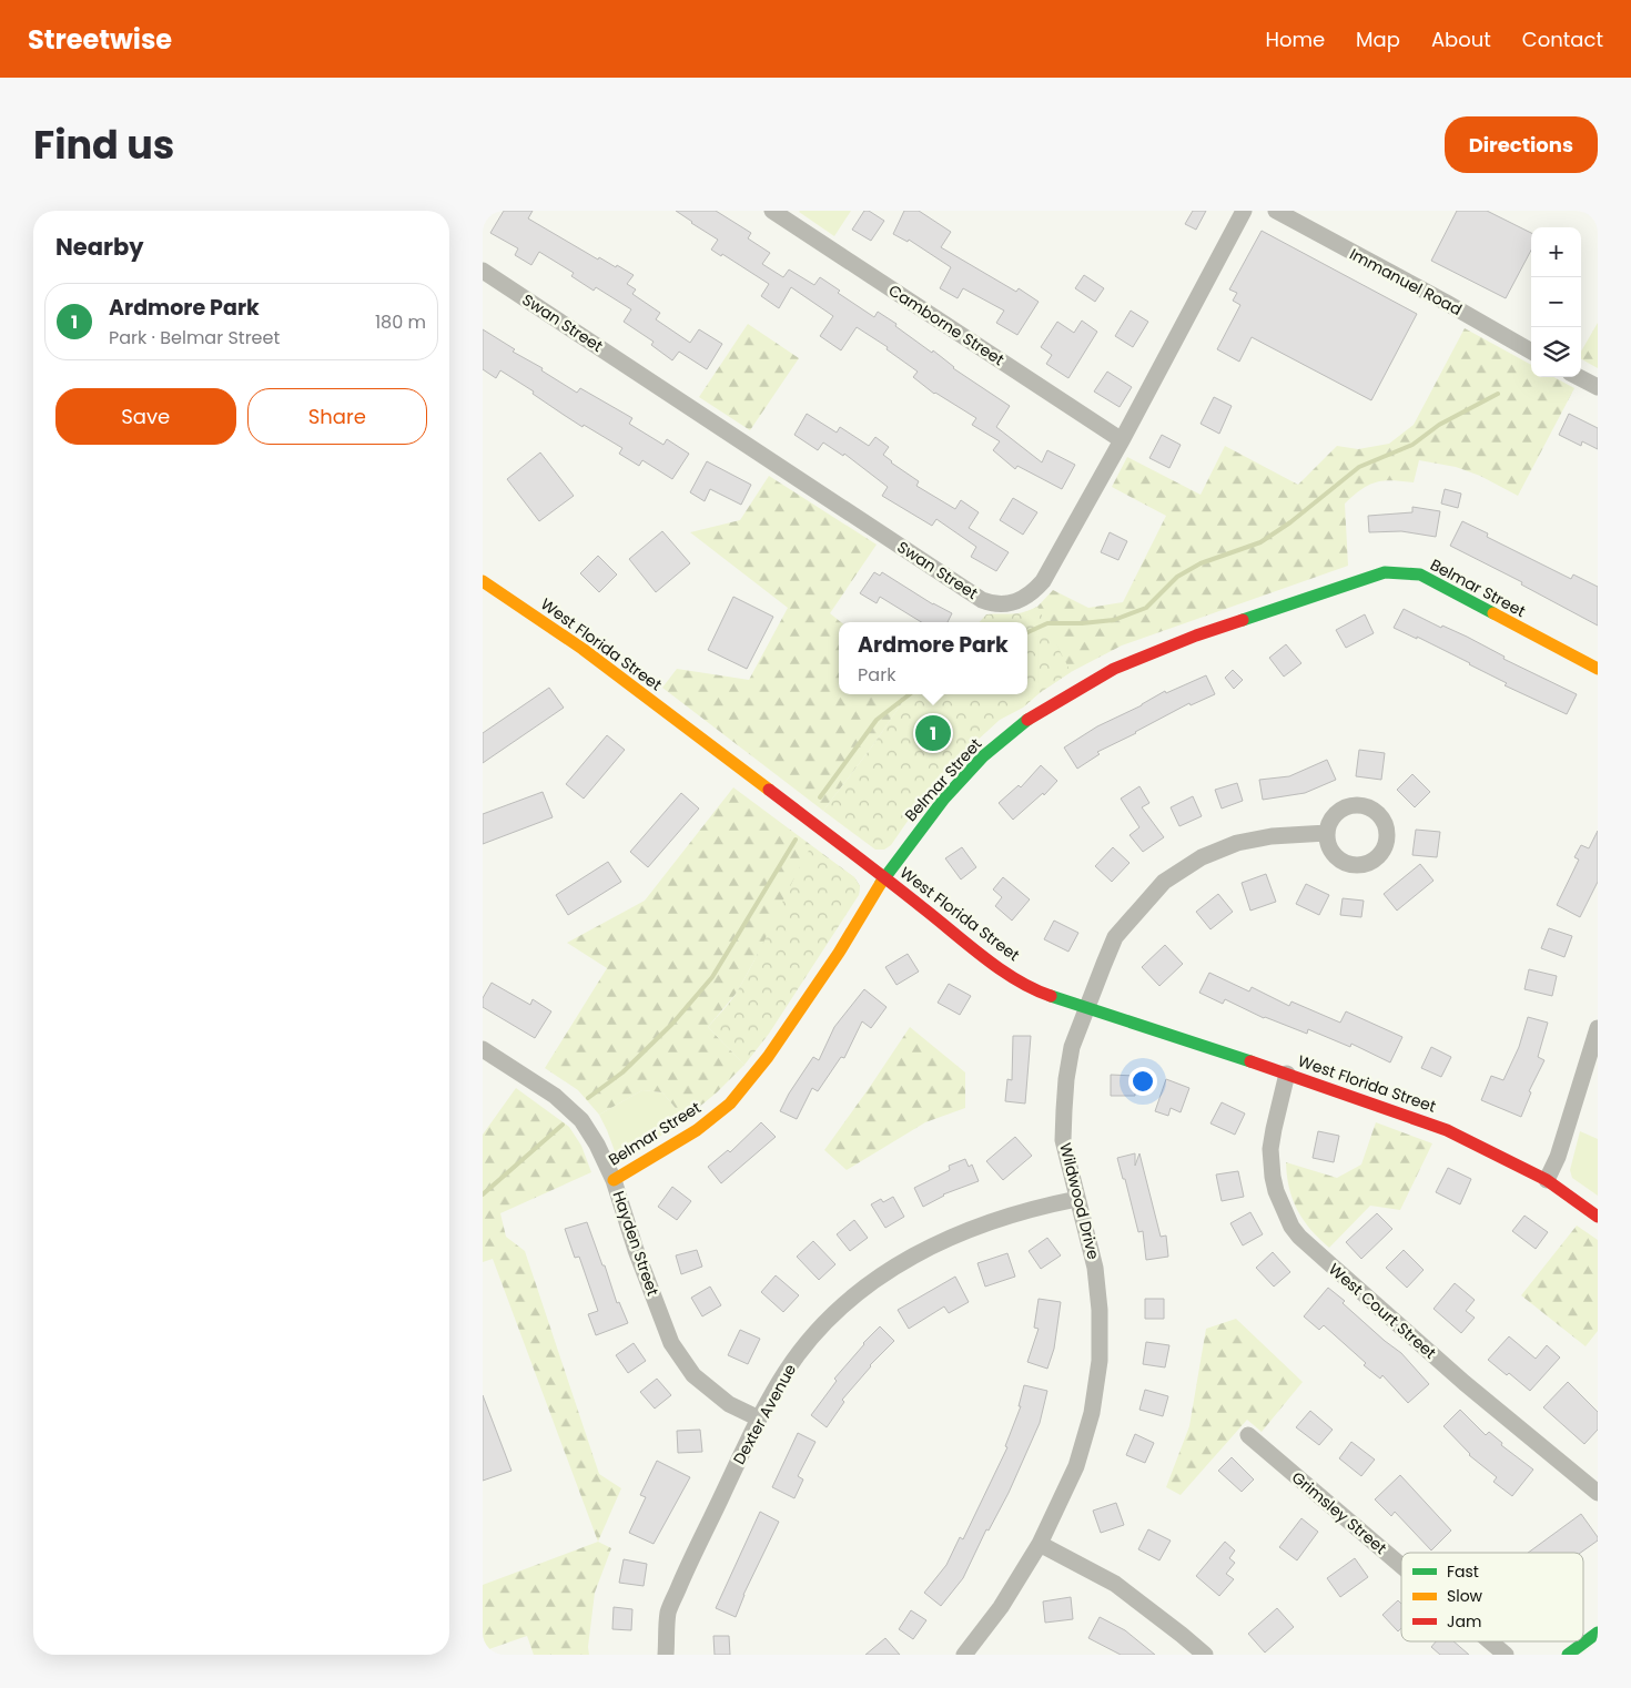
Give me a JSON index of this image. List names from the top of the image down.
{
  "streets": {
    "street": [
      "Immanuel Road",
      "Swan Street",
      "Camborne Street",
      "Belmar Street",
      "West Florida Street",
      "Wildwood Drive",
      "Hayden Street",
      "West Court Street",
      "Dexter Avenue",
      "Grimsley Street"
    ]
  },
  "crossings": [
    ["Swan Street", "Camborne Street"],
    ["Belmar Street", "West Florida Street"],
    ["Belmar Street", "Hayden Street"],
    ["West Florida Street", "Wildwood Drive"],
    ["West Florida Street", "West Court Street"],
    ["Wildwood Drive", "Dexter Avenue"],
    ["Hayden Street", "Dexter Avenue"]
  ],
  "legend": ["Fast", "Slow", "Jam"],
  "page": {
    "header": "Streetwise",
    "nav": [
      "Home",
      "Map",
      "About",
      "Contact"
    ],
    "title": "Find us",
    "buttons": [
      "Directions",
      ["Save", "Share"]
    ],
    "heading": "Nearby",
    "map_buttons": ["+", "−"],
    "list": [
      {
        "mark": "1",
        "name": "Ardmore Park",
        "note": "Park · Belmar Street",
        "value": "180 m"
      }
    ],
    "popup": ["Ardmore Park", "Park"],
    "pins": "1"
  }
}
